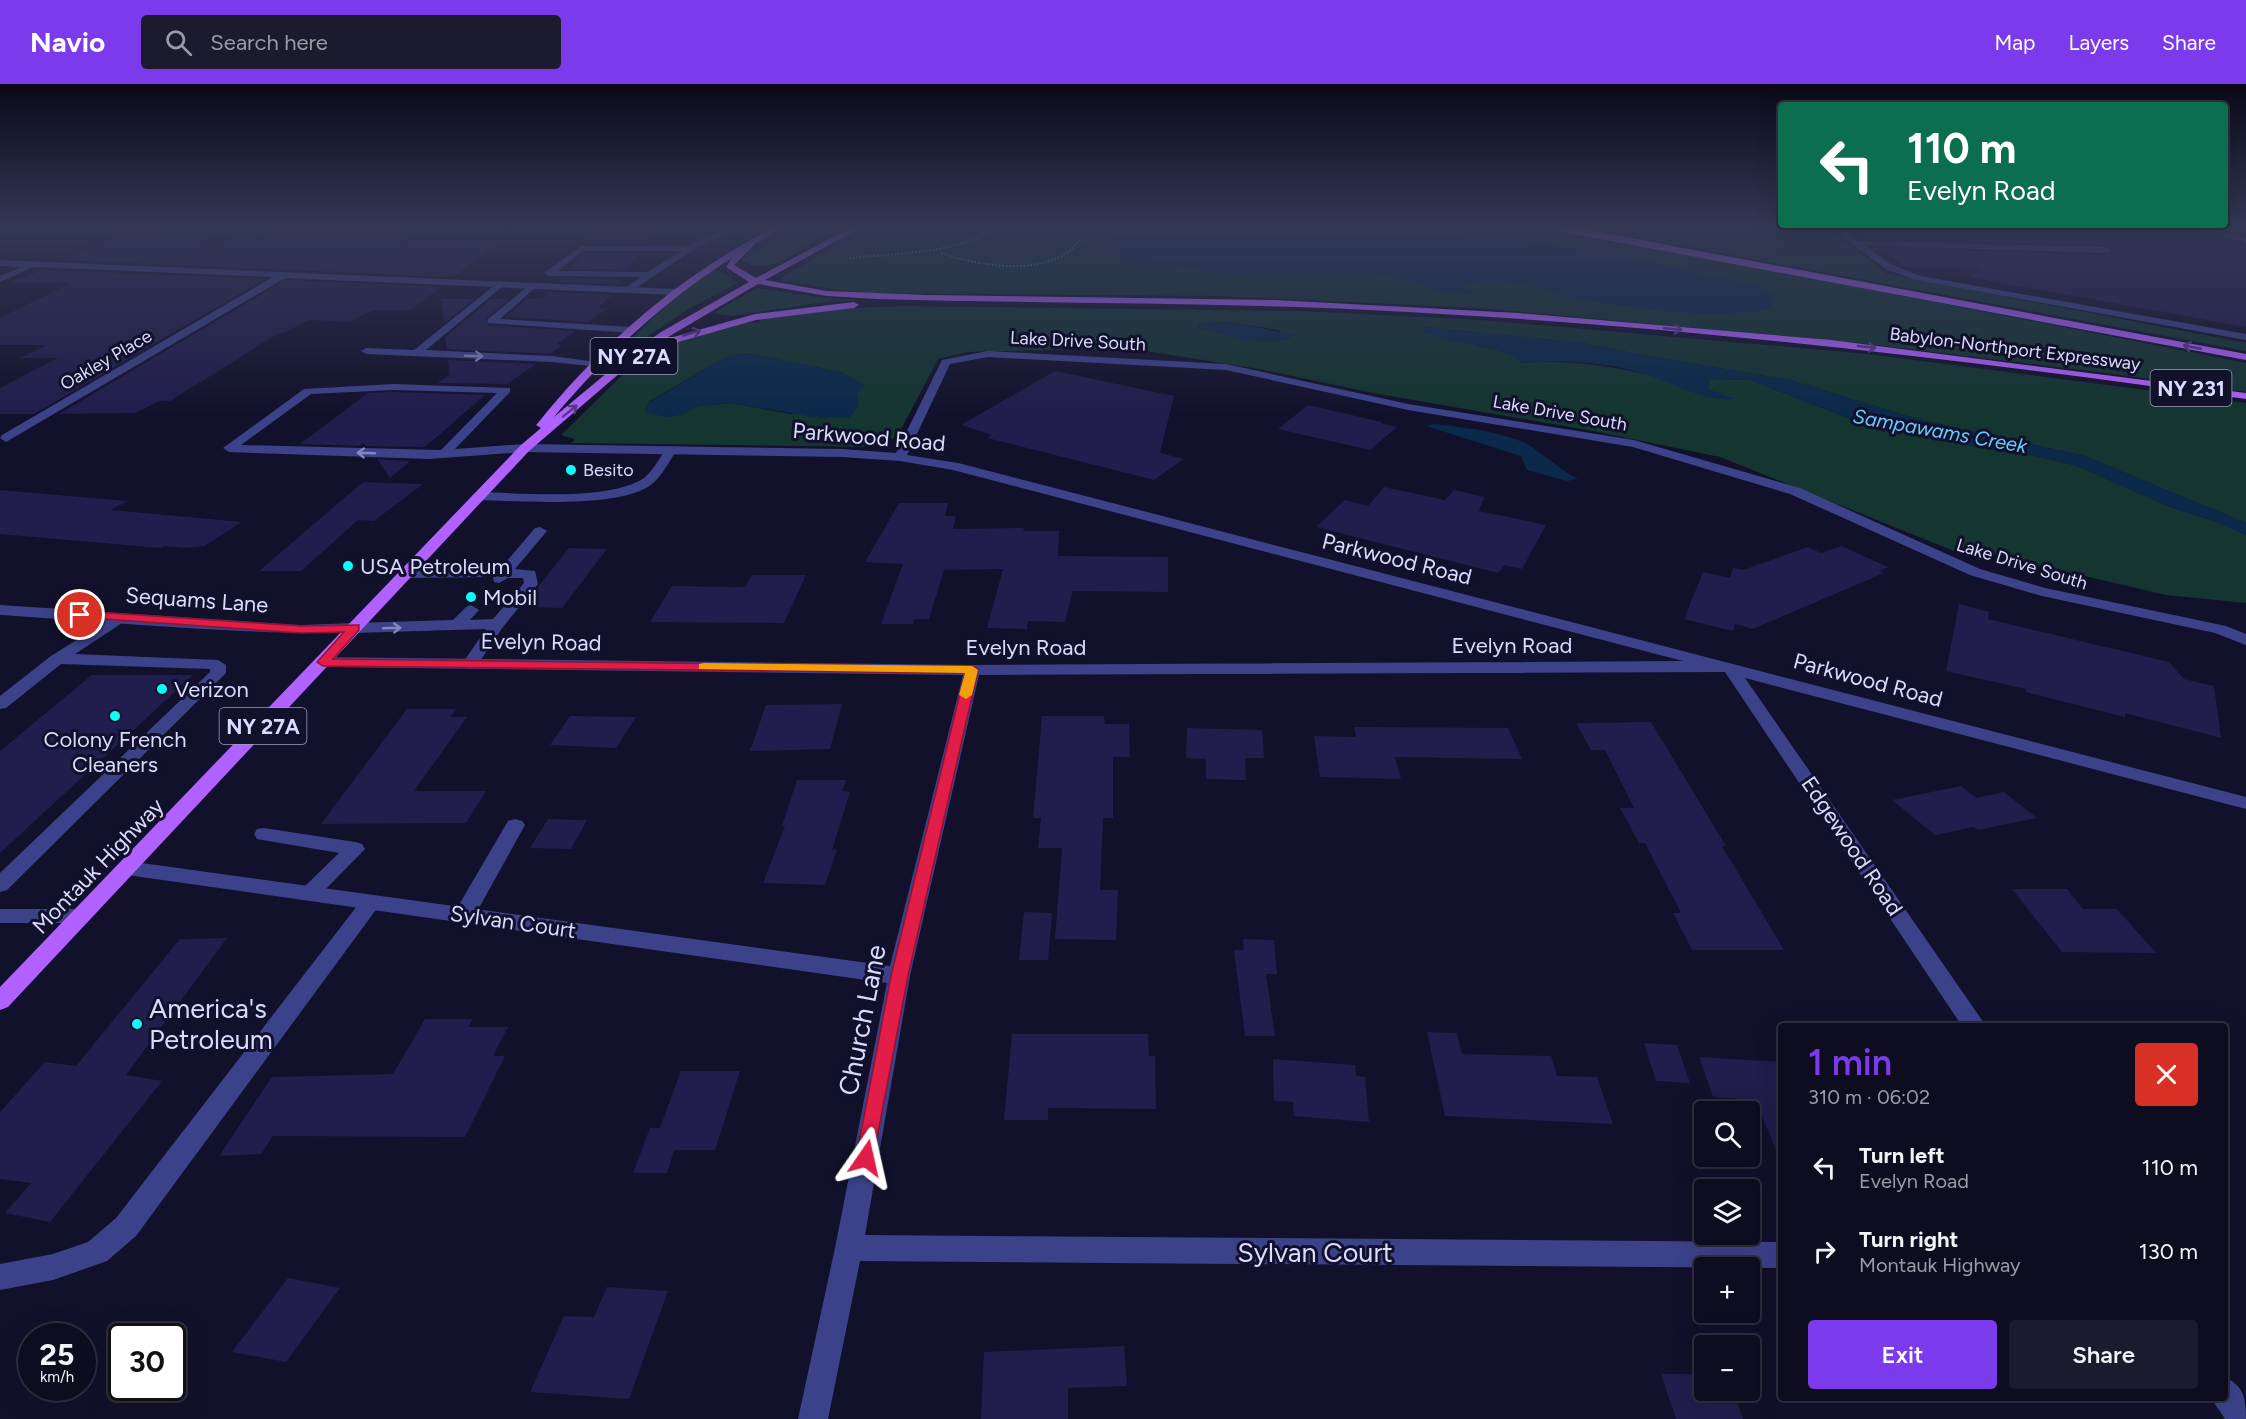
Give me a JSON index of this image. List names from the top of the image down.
{
  "streets": {
    "main road": [
      "Babylon-Northport Expressway",
      "NY 27A",
      "NY 231",
      "Montauk Highway"
    ],
    "street": [
      "Lake Drive South",
      "Oakley Place",
      "Parkwood Road",
      "Sequams Lane",
      "Evelyn Road",
      "Edgewood Road",
      "Sylvan Court",
      "Church Lane"
    ]
  },
  "crossings": [
    ["Lake Drive South", "Parkwood Road"],
    ["Parkwood Road", "Evelyn Road"],
    ["Parkwood Road", "Edgewood Road"],
    ["Parkwood Road", "Montauk Highway"],
    ["Sequams Lane", "Montauk Highway"],
    ["Evelyn Road", "Edgewood Road"],
    ["Evelyn Road", "Montauk Highway"],
    ["Evelyn Road", "Church Lane"],
    ["Montauk Highway", "Sylvan Court"],
    ["Sylvan Court", "Church Lane"]
  ],
  "water": ["Sampawams Creek"],
  "places": [
    "Besito",
    "USA Petroleum",
    "Mobil",
    "Verizon",
    "Colony French Cleaners",
    "America's Petroleum"
  ],
  "page": {
    "header": "Navio",
    "search": "Search here",
    "nav": ["Map", "Layers", "Share"],
    "turn": ["110 m", "Evelyn Road"],
    "heading": ["1 min", "310 m · 06:02"],
    "map_buttons": ["+", "−"],
    "list": [
      {
        "name": "Turn left",
        "note": "Evelyn Road",
        "value": "110 m"
      },
      {
        "name": "Turn right",
        "note": "Montauk Highway",
        "value": "130 m"
      }
    ],
    "buttons": ["Exit", "Share"],
    "speed": "25 km/h",
    "limit": "30"
  }
}
